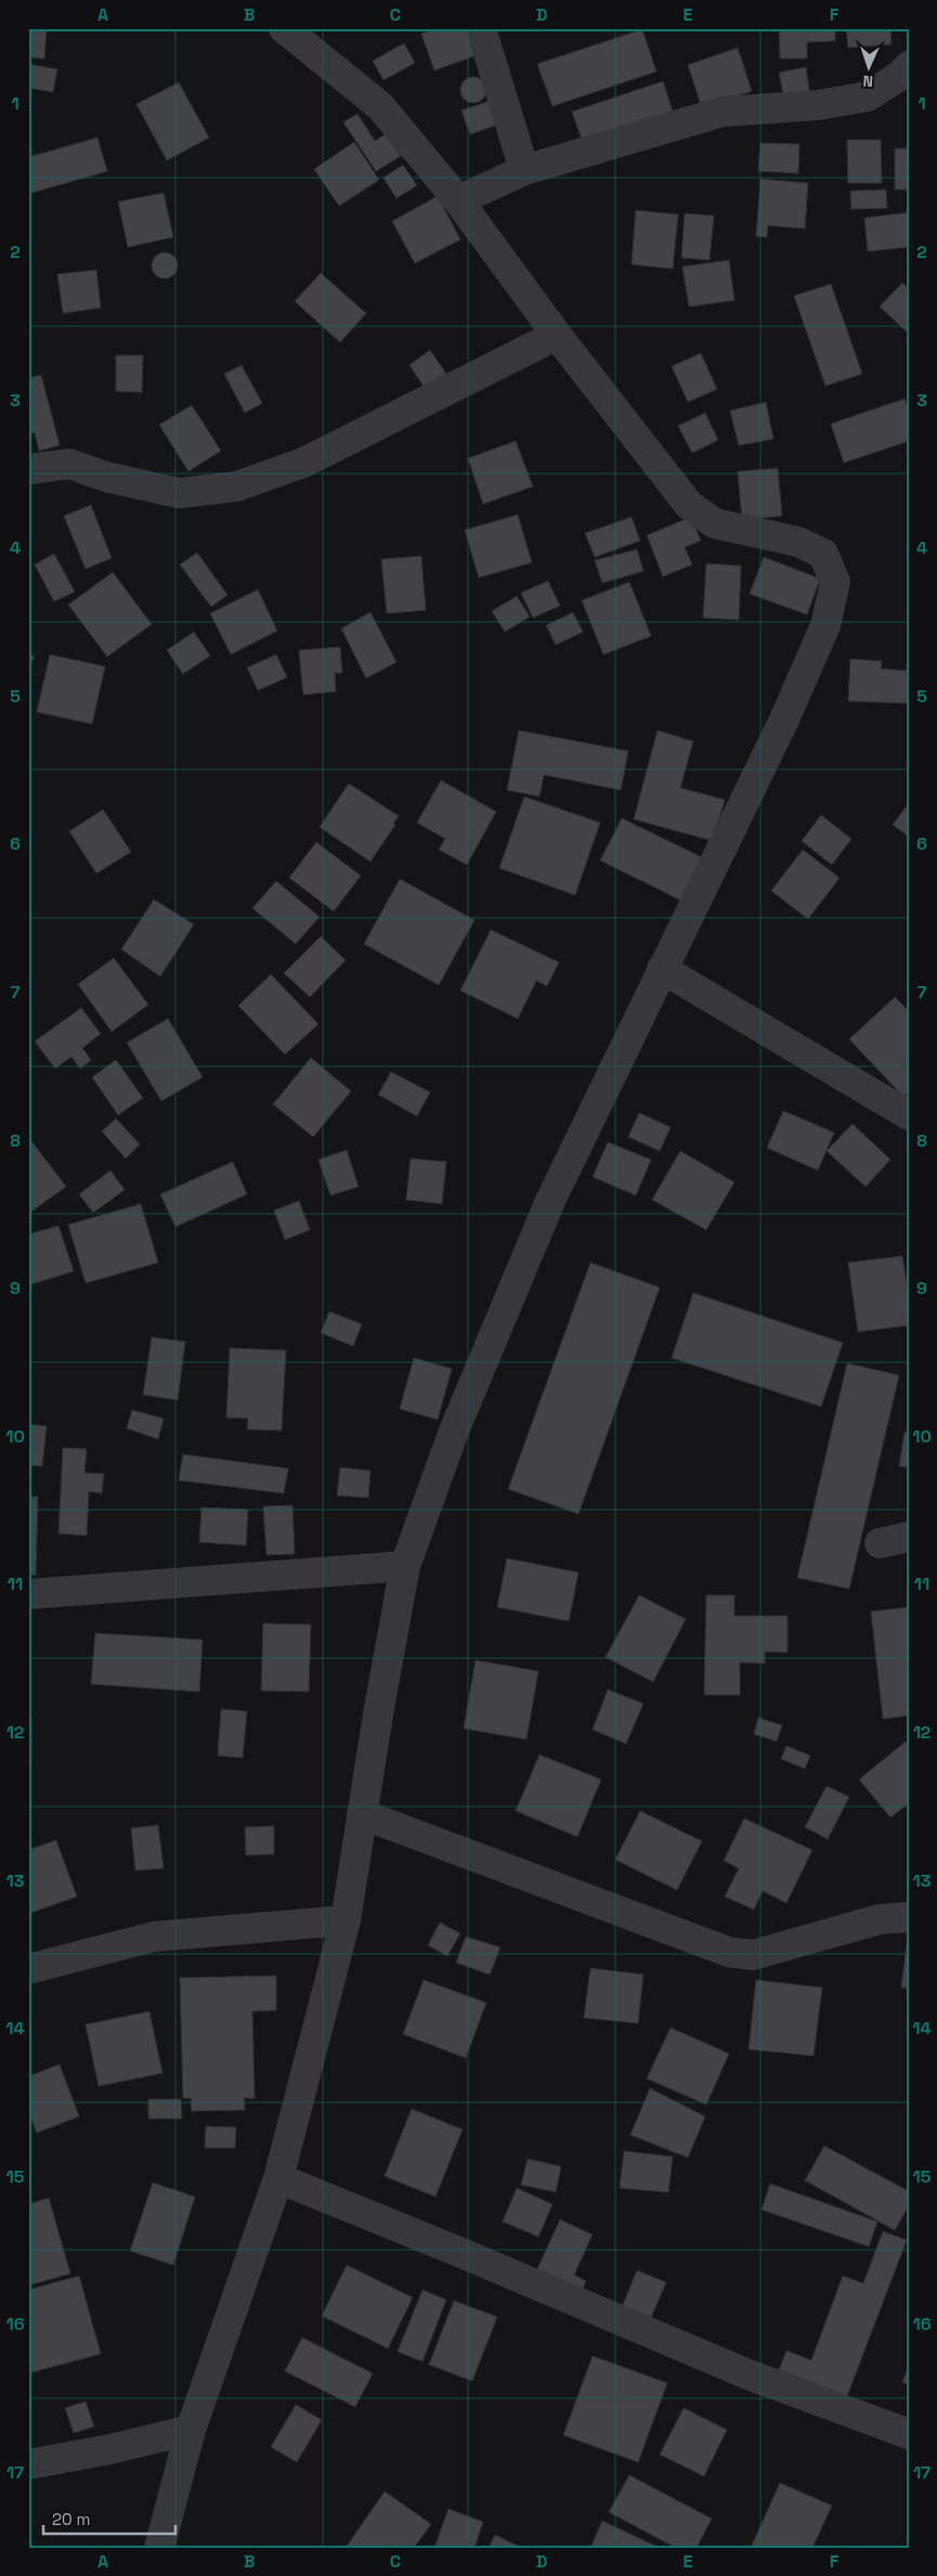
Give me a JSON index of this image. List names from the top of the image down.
{
  "scale_bar": "20 m",
  "north": "bottom",
  "grid": {
    "columns": [
      "A",
      "B",
      "C",
      "D",
      "E",
      "F"
    ],
    "rows": [
      "1",
      "2",
      "3",
      "4",
      "5",
      "6",
      "7",
      "8",
      "9",
      "10",
      "11",
      "12",
      "13",
      "14",
      "15",
      "16",
      "17"
    ]
  }
}
